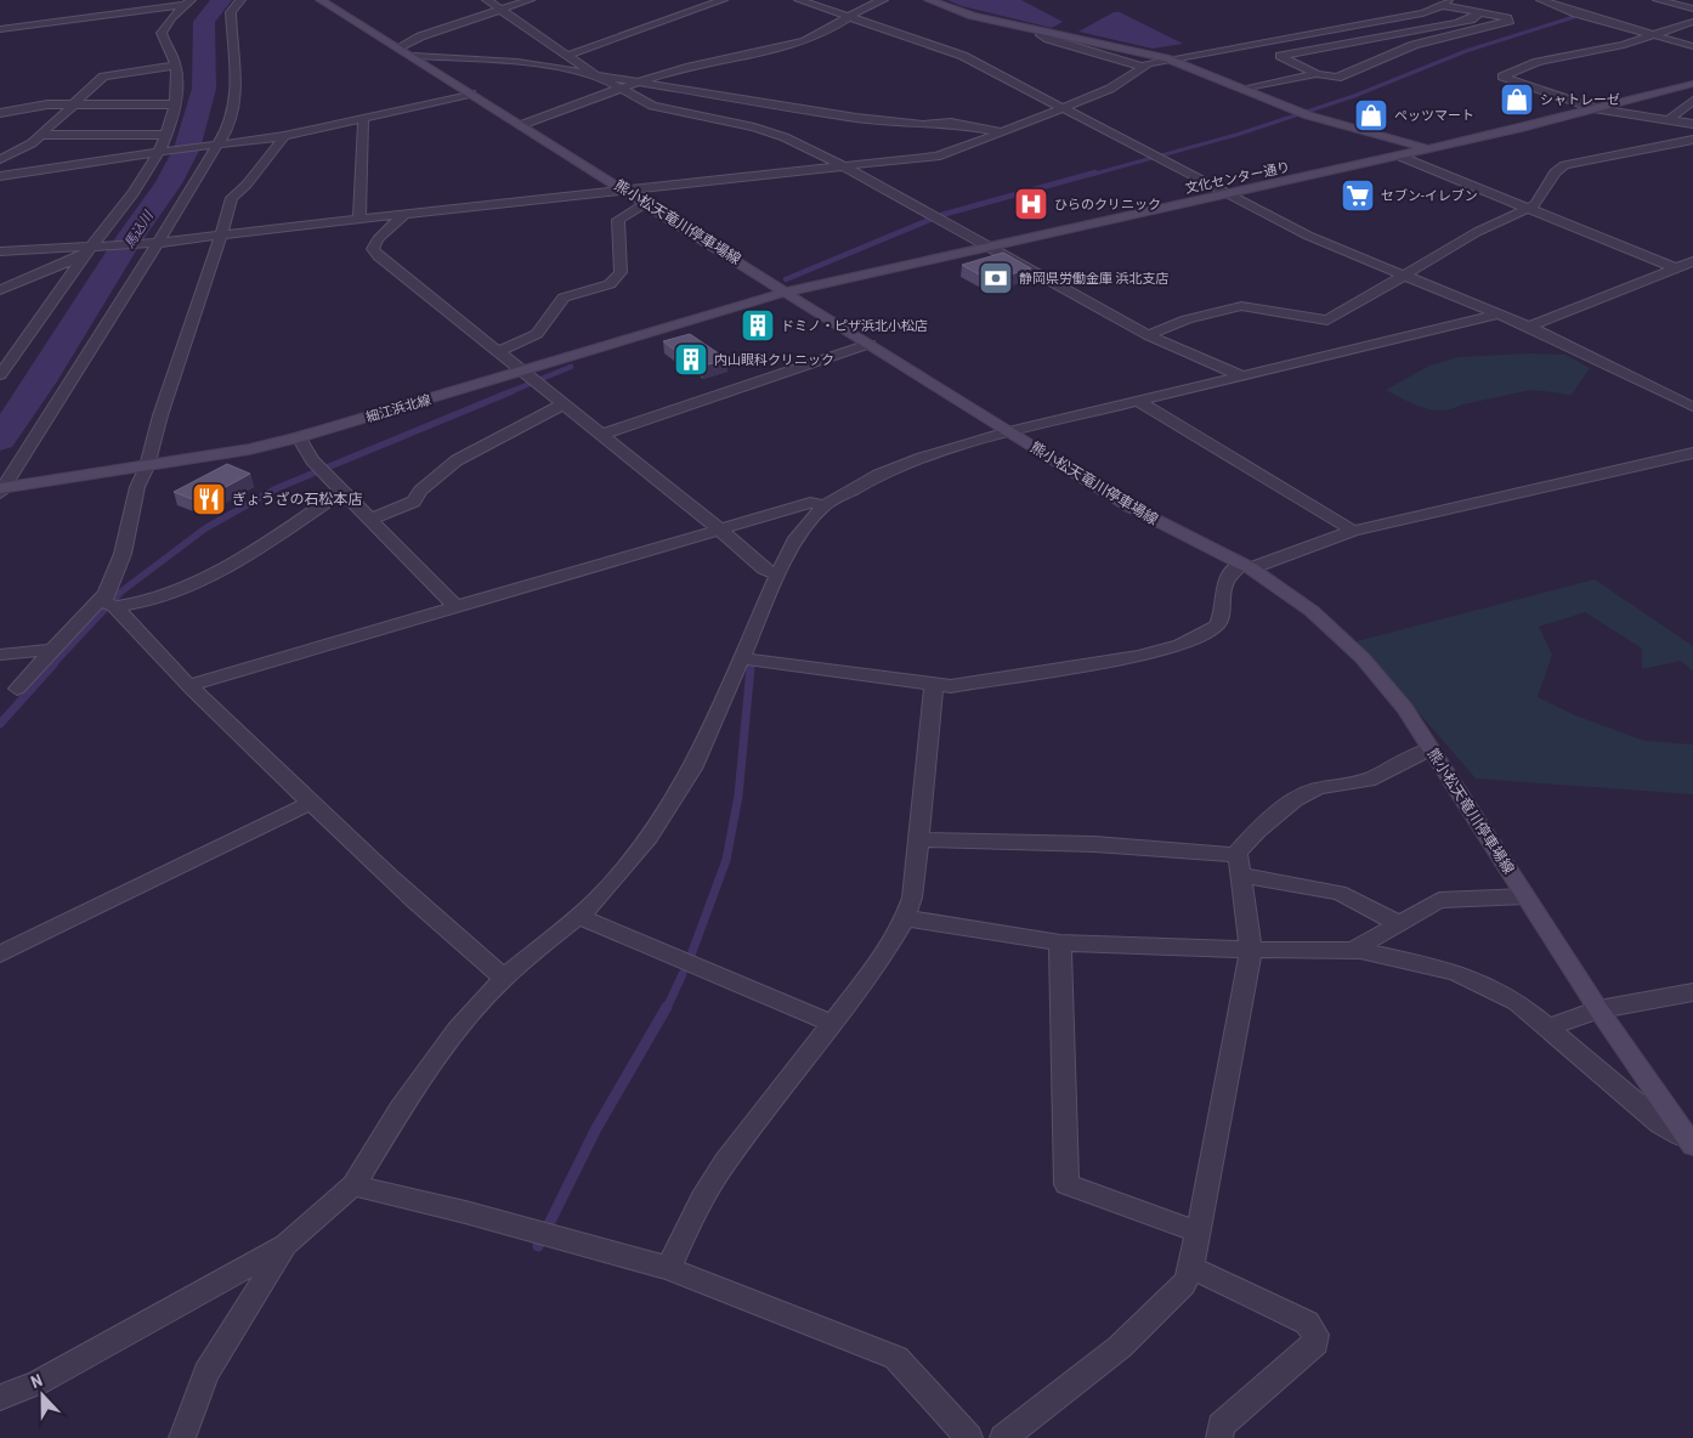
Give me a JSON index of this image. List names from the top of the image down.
{
  "streets": {
    "main road": ["文化センター通り", "熊小松天竜川停車場線", "細江浜北線"]
  },
  "crossings": [
    ["文化センター通り", "熊小松天竜川停車場線"],
    ["文化センター通り", "細江浜北線"],
    ["熊小松天竜川停車場線", "細江浜北線"]
  ],
  "water": ["馬込川"],
  "places": {
    "shop": ["シャトレーゼ", "ペッツマート"],
    "supermarket": ["セブン-イレブン"],
    "hospital": ["ひらのクリニック"],
    "bank": ["静岡県労働金庫 浜北支店"],
    "building": ["ドミノ・ピザ浜北小松店", "内山眼科クリニック"],
    "restaurant": ["ぎょうざの石松本店"]
  },
  "north": "top"
}
